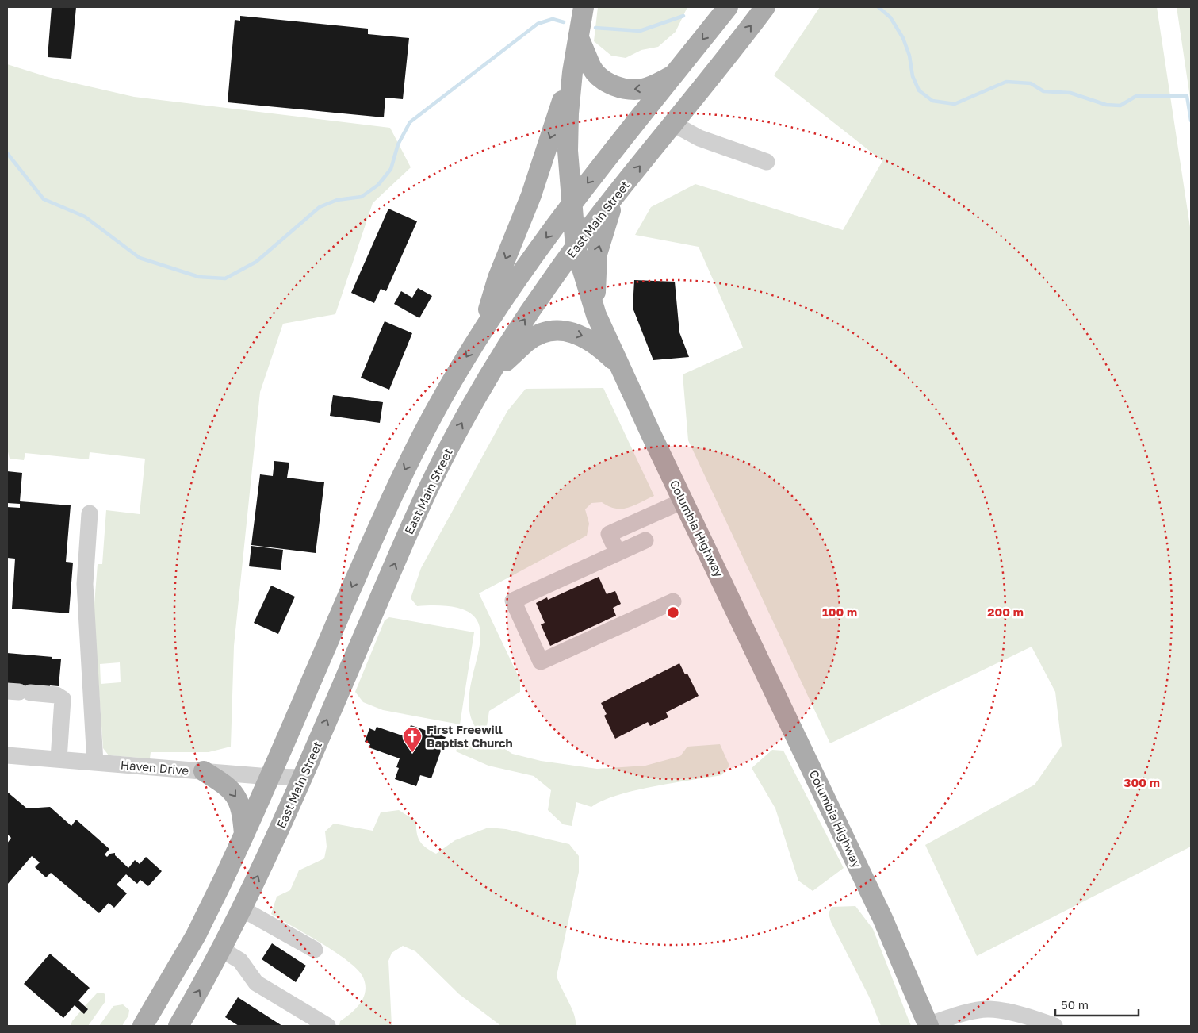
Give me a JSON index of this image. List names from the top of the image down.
{
  "streets": {
    "main road": ["East Main Street", "Columbia Highway"],
    "street": ["Haven Drive"]
  },
  "crossings": [
    ["East Main Street", "Columbia Highway"],
    ["East Main Street", "Haven Drive"]
  ],
  "places": {
    "church": ["First Freewill Baptist Church"]
  },
  "scale_bar": "50 m",
  "rings": ["100 m", "200 m", "300 m"]
}
